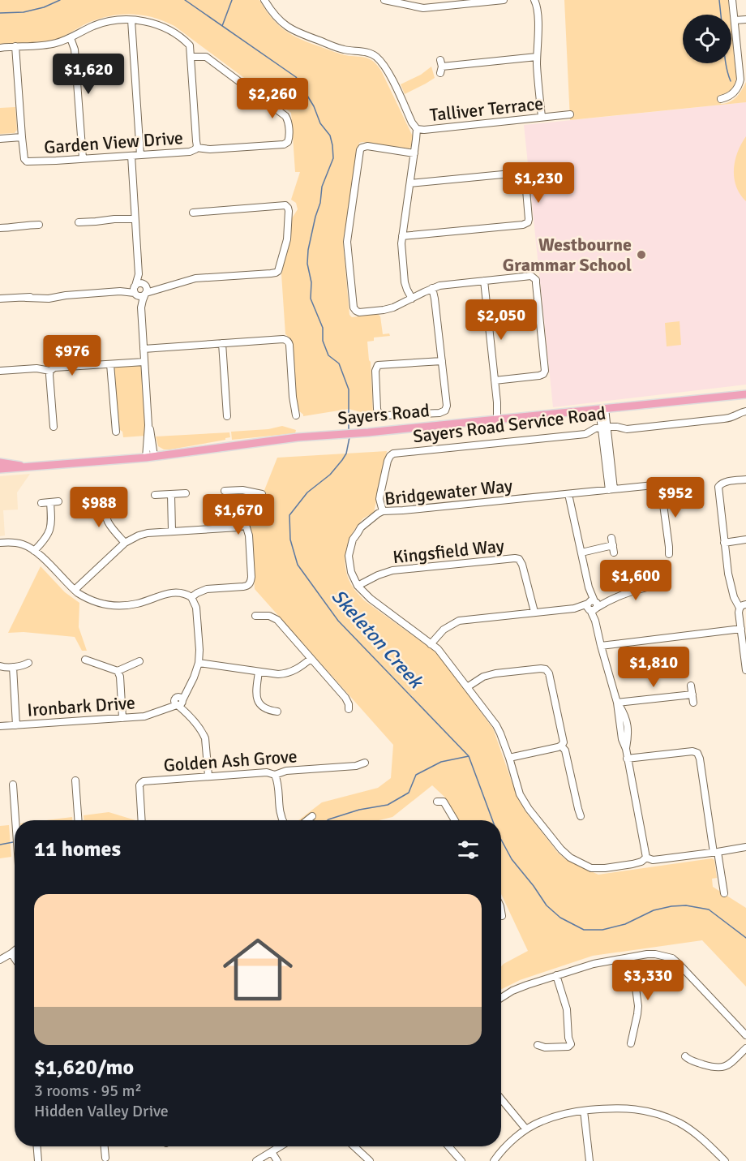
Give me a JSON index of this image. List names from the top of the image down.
{
  "streets": {
    "main road": ["Sayers Road"],
    "street": [
      "Talliver Terrace",
      "Garden View Drive",
      "Sayers Road Service Road",
      "Bridgewater Way",
      "Kingsfield Way",
      "Ironbark Drive",
      "Golden Ash Grove"
    ]
  },
  "crossings": [
    ["Sayers Road Service Road", "Bridgewater Way"],
    ["Bridgewater Way", "Kingsfield Way"]
  ],
  "water": ["Skeleton Creek"],
  "places": ["Westbourne Grammar School"],
  "page": {
    "price": [
      "$1,620",
      "$2,260",
      "$1,230",
      "$2,050",
      "$976",
      "$952",
      "$988",
      "$1,670",
      "$1,600",
      "$1,810",
      "$3,330"
    ],
    "heading": "11 homes",
    "list": [
      {
        "name": "$1,620/mo",
        "note": "3 rooms · 95 m² · Hidden Valley Drive"
      }
    ]
  }
}
